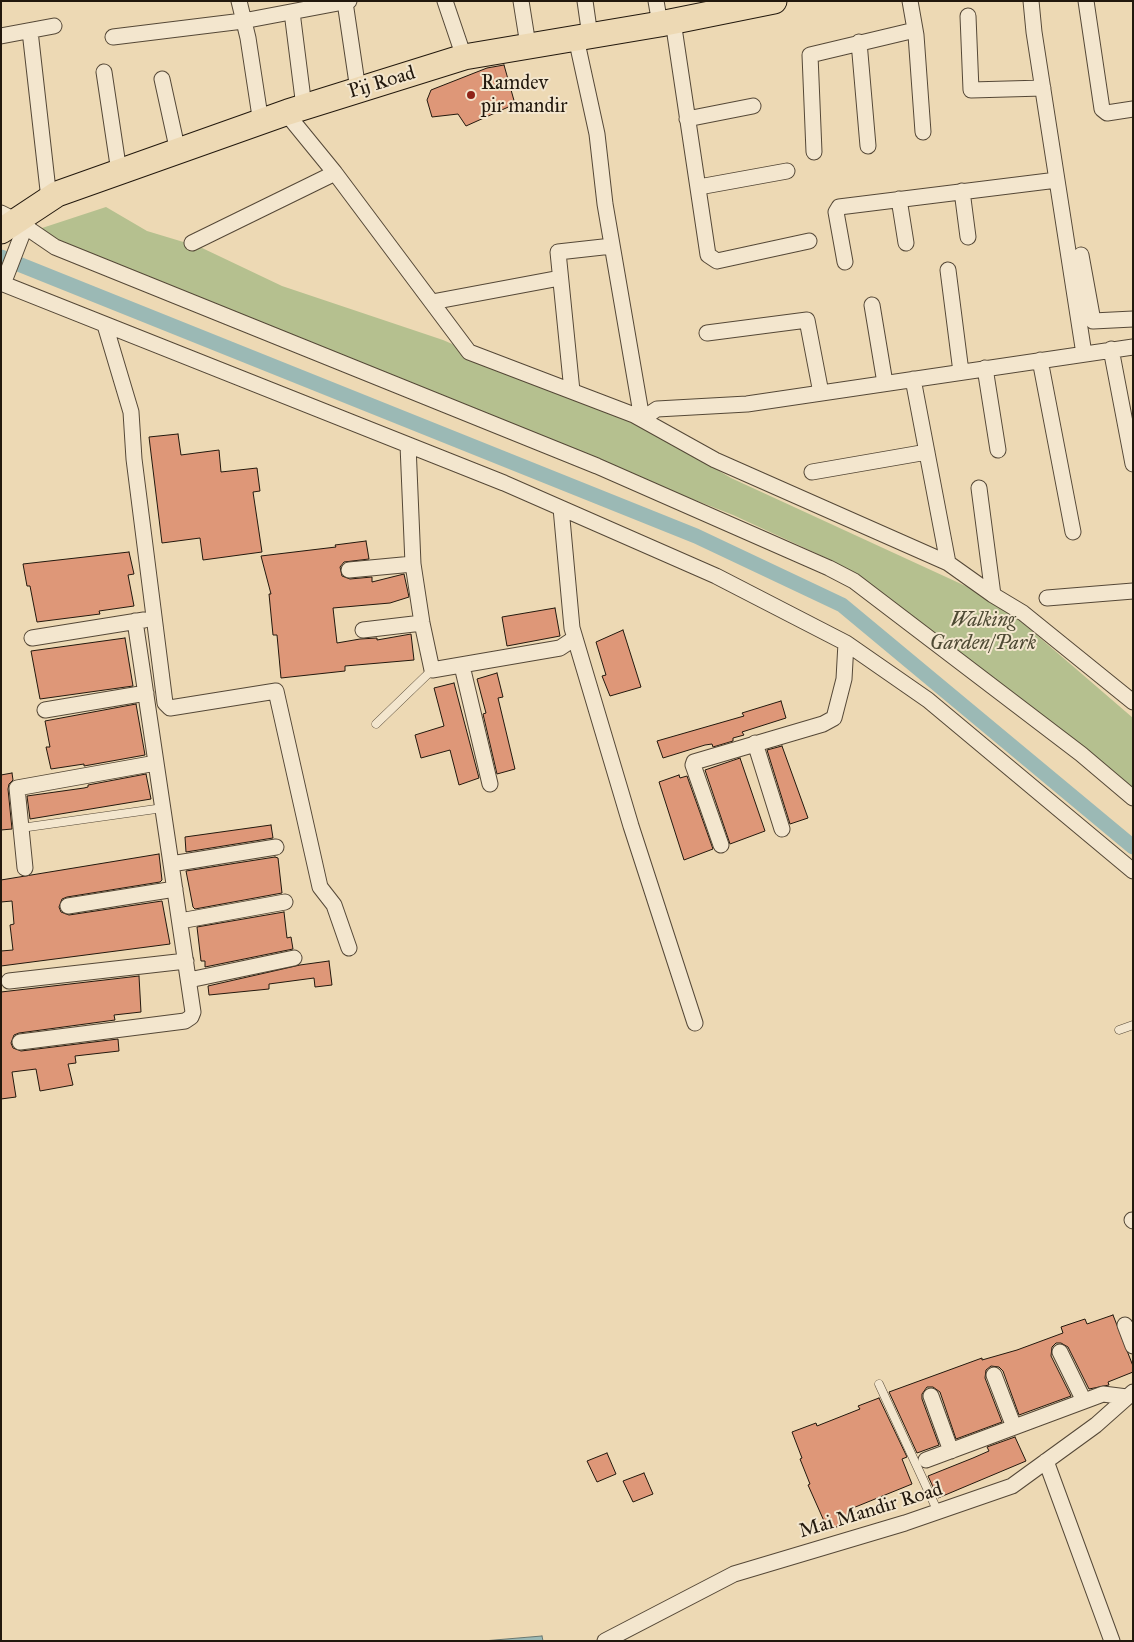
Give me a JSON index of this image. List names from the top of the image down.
{
  "streets": {
    "main road": ["Pij Road"],
    "street": ["Mai Mandir Road"]
  },
  "parks": ["Walking Garden/Park"],
  "places": ["Ramdev pir mandir"]
}
